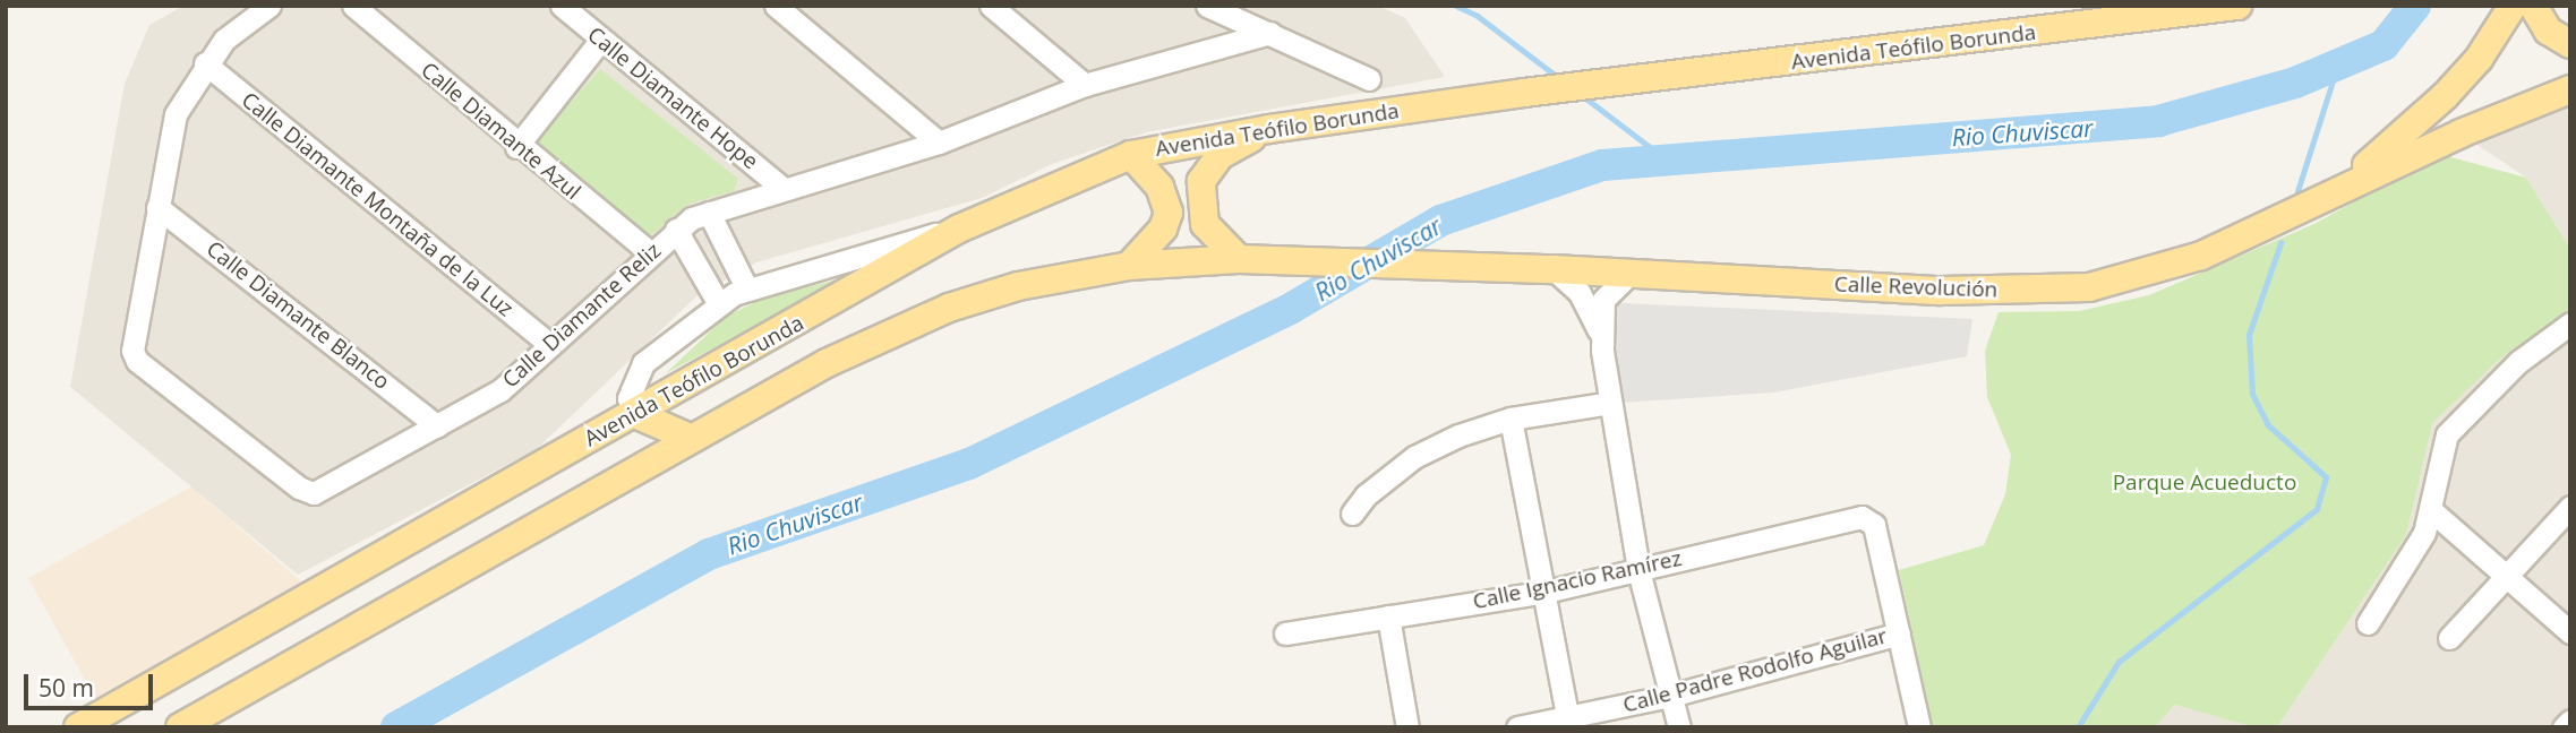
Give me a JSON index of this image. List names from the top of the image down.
{
  "streets": {
    "main road": ["Avenida Teófilo Borunda", "Calle Revolución"],
    "street": [
      "Calle Diamante Hope",
      "Calle Diamante Azul",
      "Calle Diamante Montaña de la Luz",
      "Calle Diamante Blanco",
      "Calle Diamante Reliz",
      "Calle Ignacio Ramírez",
      "Calle Padre Rodolfo Aguilar"
    ]
  },
  "crossings": [
    ["Calle Diamante Hope", "Calle Diamante Reliz"],
    ["Calle Diamante Azul", "Calle Diamante Reliz"],
    ["Calle Diamante Montaña de la Luz", "Calle Diamante Reliz"],
    ["Calle Diamante Blanco", "Calle Diamante Reliz"],
    ["Calle Ignacio Ramírez", "Calle Padre Rodolfo Aguilar"]
  ],
  "water": ["Rio Chuviscar"],
  "parks": ["Parque Acueducto"],
  "scale_bar": "50 m"
}
